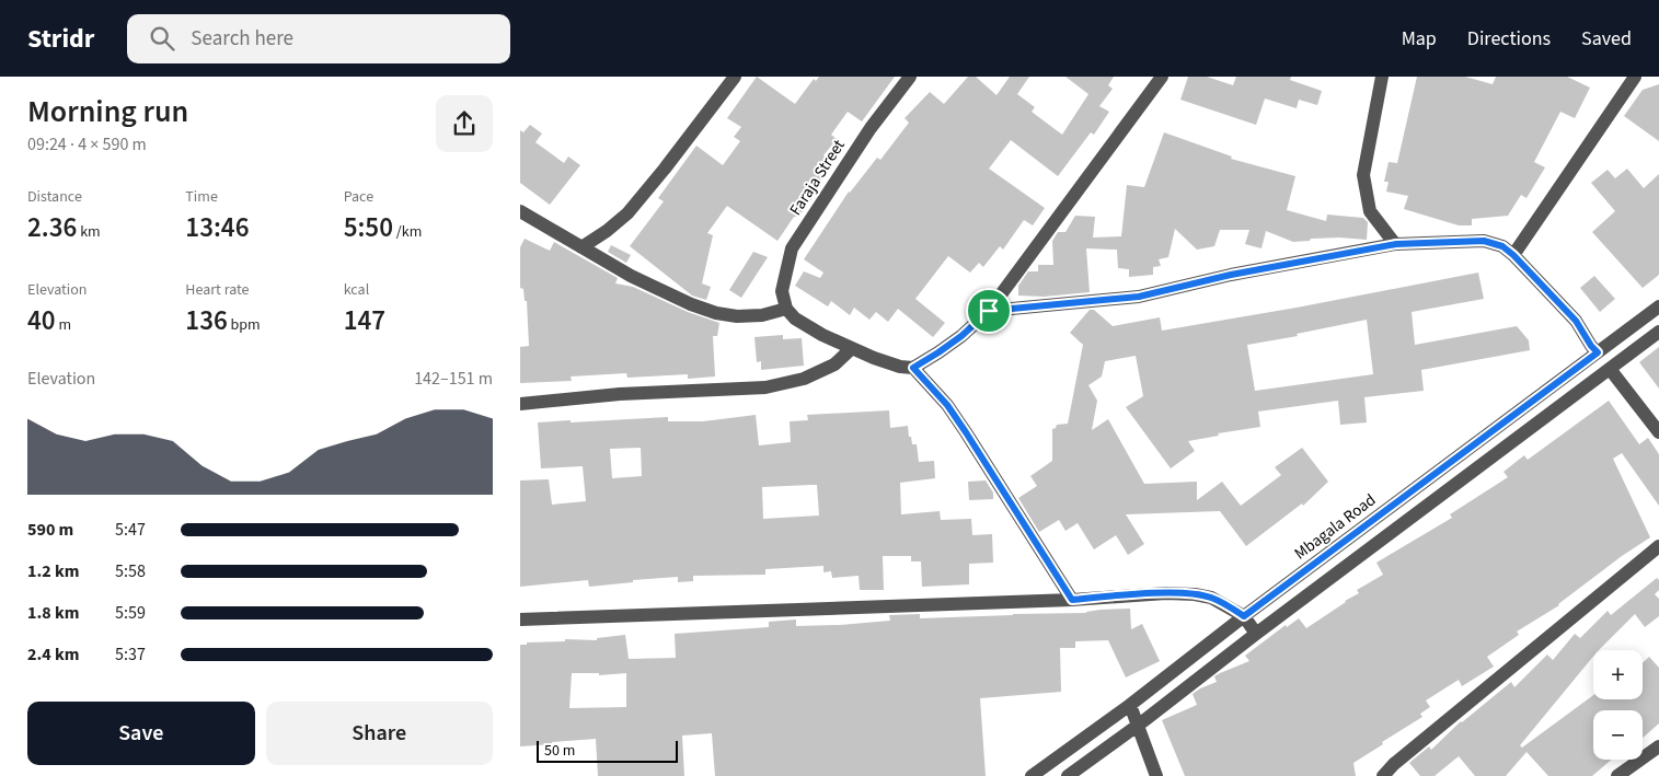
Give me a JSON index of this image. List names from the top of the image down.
{
  "streets": {
    "street": ["Faraja Street", "Mbagala Road"]
  },
  "scale_bar": "50 m",
  "page": {
    "header": "Stridr",
    "search": "Search here",
    "nav": ["Map", "Directions", "Saved"],
    "heading": ["Morning run", "09:24 · 4 × 590 m"],
    "stats": [
      ["Distance", "2.36 km"],
      ["Time", "13:46"],
      ["Pace", "5:50 /km"],
      ["Elevation", "40 m"],
      ["Heart rate", "136 bpm"],
      ["kcal", "147"]
    ],
    "chart": ["Elevation", "142–151 m"],
    "list": [
      {
        "name": "590 m",
        "note": "5:47"
      },
      {
        "name": "1.2 km",
        "note": "5:58"
      },
      {
        "name": "1.8 km",
        "note": "5:59"
      },
      {
        "name": "2.4 km",
        "note": "5:37"
      }
    ],
    "map_buttons": ["+", "−"],
    "buttons": ["Save", "Share"],
    "scale": "50 m"
  }
}
